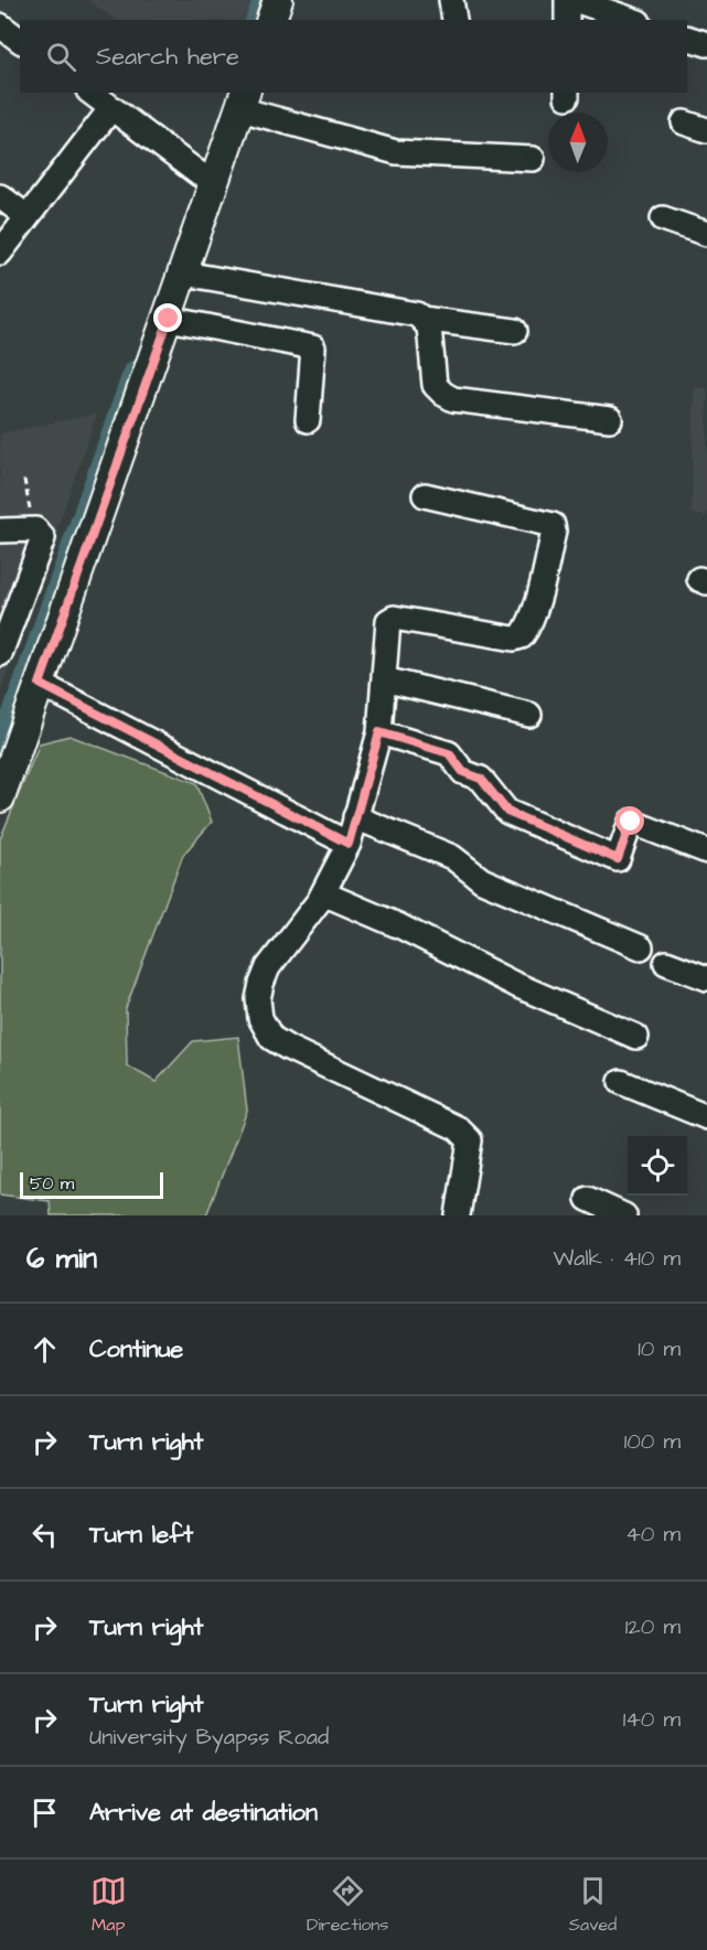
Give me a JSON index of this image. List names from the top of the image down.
{
  "scale_bar": "50 m",
  "north": "top",
  "page": {
    "search": "Search here",
    "scale": "50 m",
    "heading": ["6 min", "Walk · 410 m"],
    "list": [
      ["Continue", "10 m"],
      ["Turn right", "100 m"],
      ["Turn left", "40 m"],
      ["Turn right", "120 m"],
      ["Turn right", "University Byapss Road", "140 m"],
      "Arrive at destination"
    ],
    "nav": ["Map", "Directions", "Saved"]
  }
}
